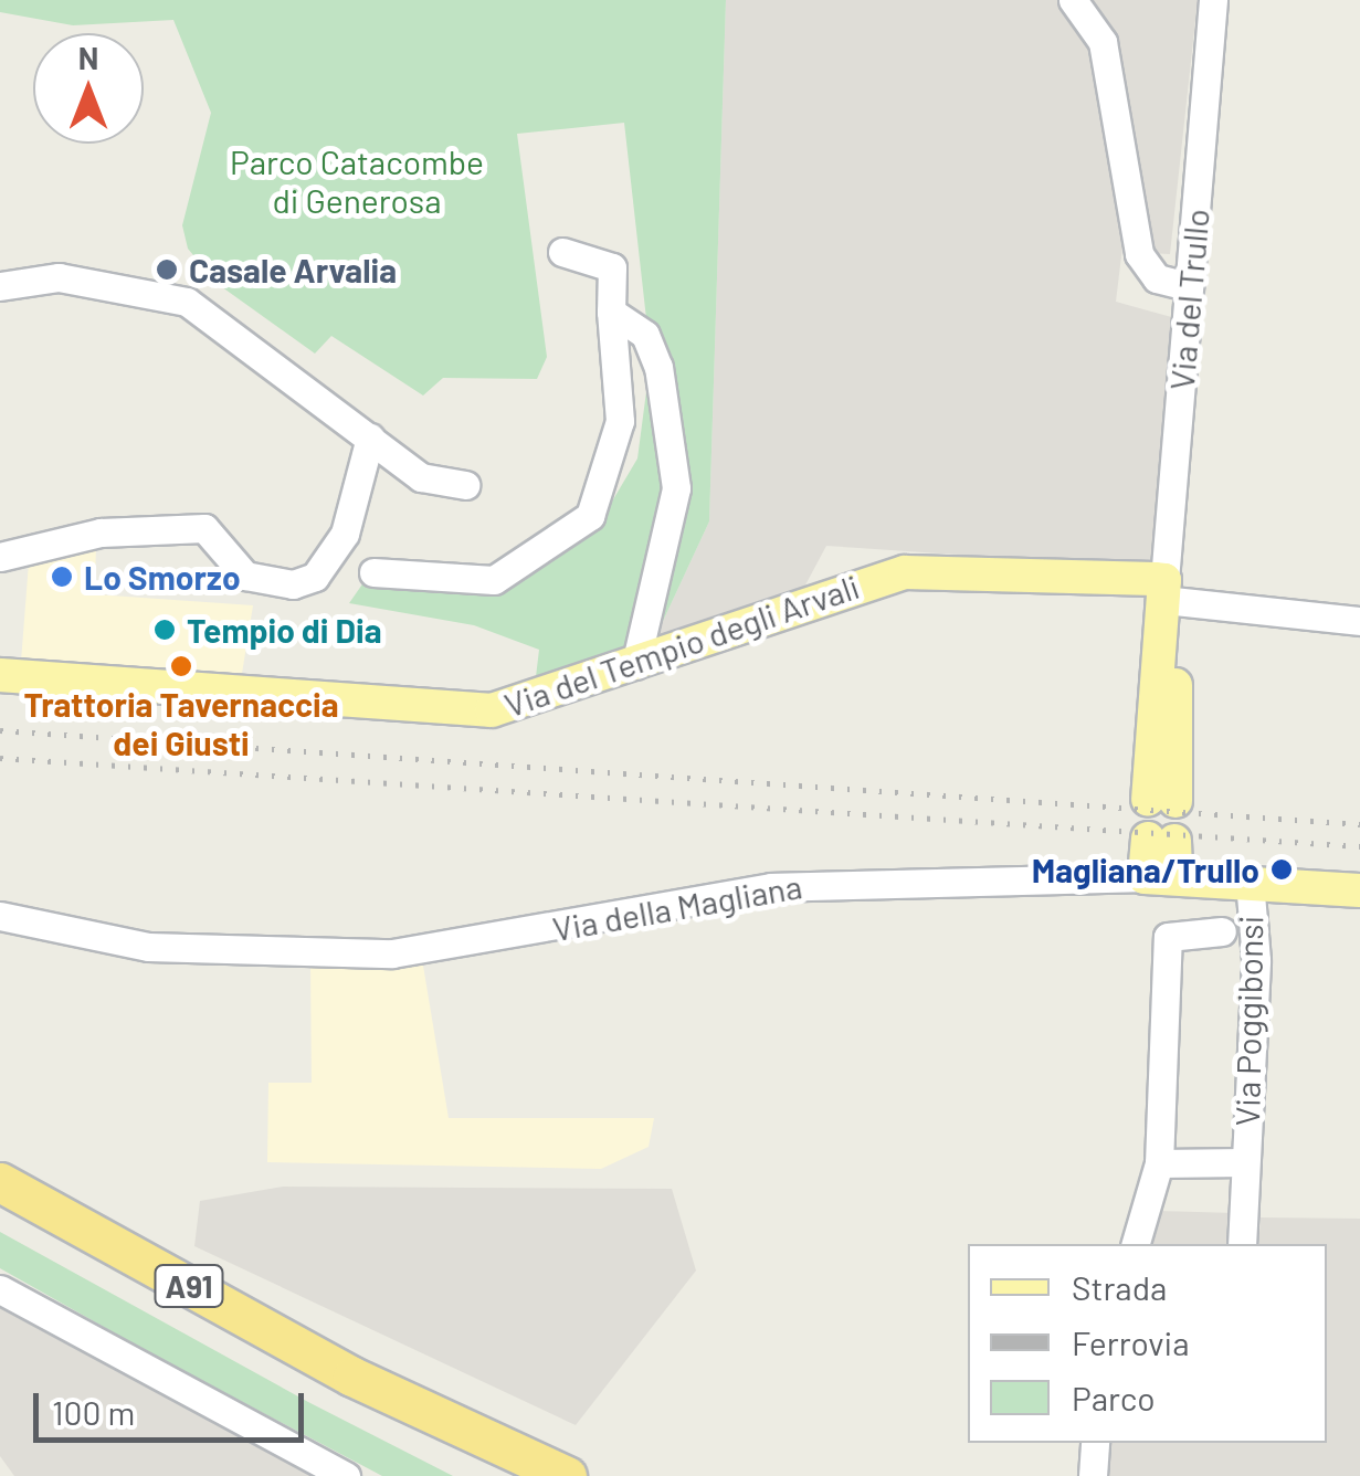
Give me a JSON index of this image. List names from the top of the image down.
{
  "streets": {
    "highway": ["A91"],
    "main road": ["Via del Trullo", "Via del Tempio degli Arvali", "Via della Magliana"],
    "street": ["Via Poggibonsi"]
  },
  "crossings": [
    ["Via del Trullo", "Via del Tempio degli Arvali"],
    ["Via della Magliana", "Via Poggibonsi"]
  ],
  "parks": ["Parco Catacombe di Generosa"],
  "places": [
    "Casale Arvalia",
    "Lo Smorzo",
    "Tempio di Dia",
    "Trattoria Tavernaccia dei Giusti",
    "Magliana/Trullo"
  ],
  "legend": ["Strada", "Ferrovia", "Parco"],
  "scale_bar": "100 m",
  "north": "top"
}
